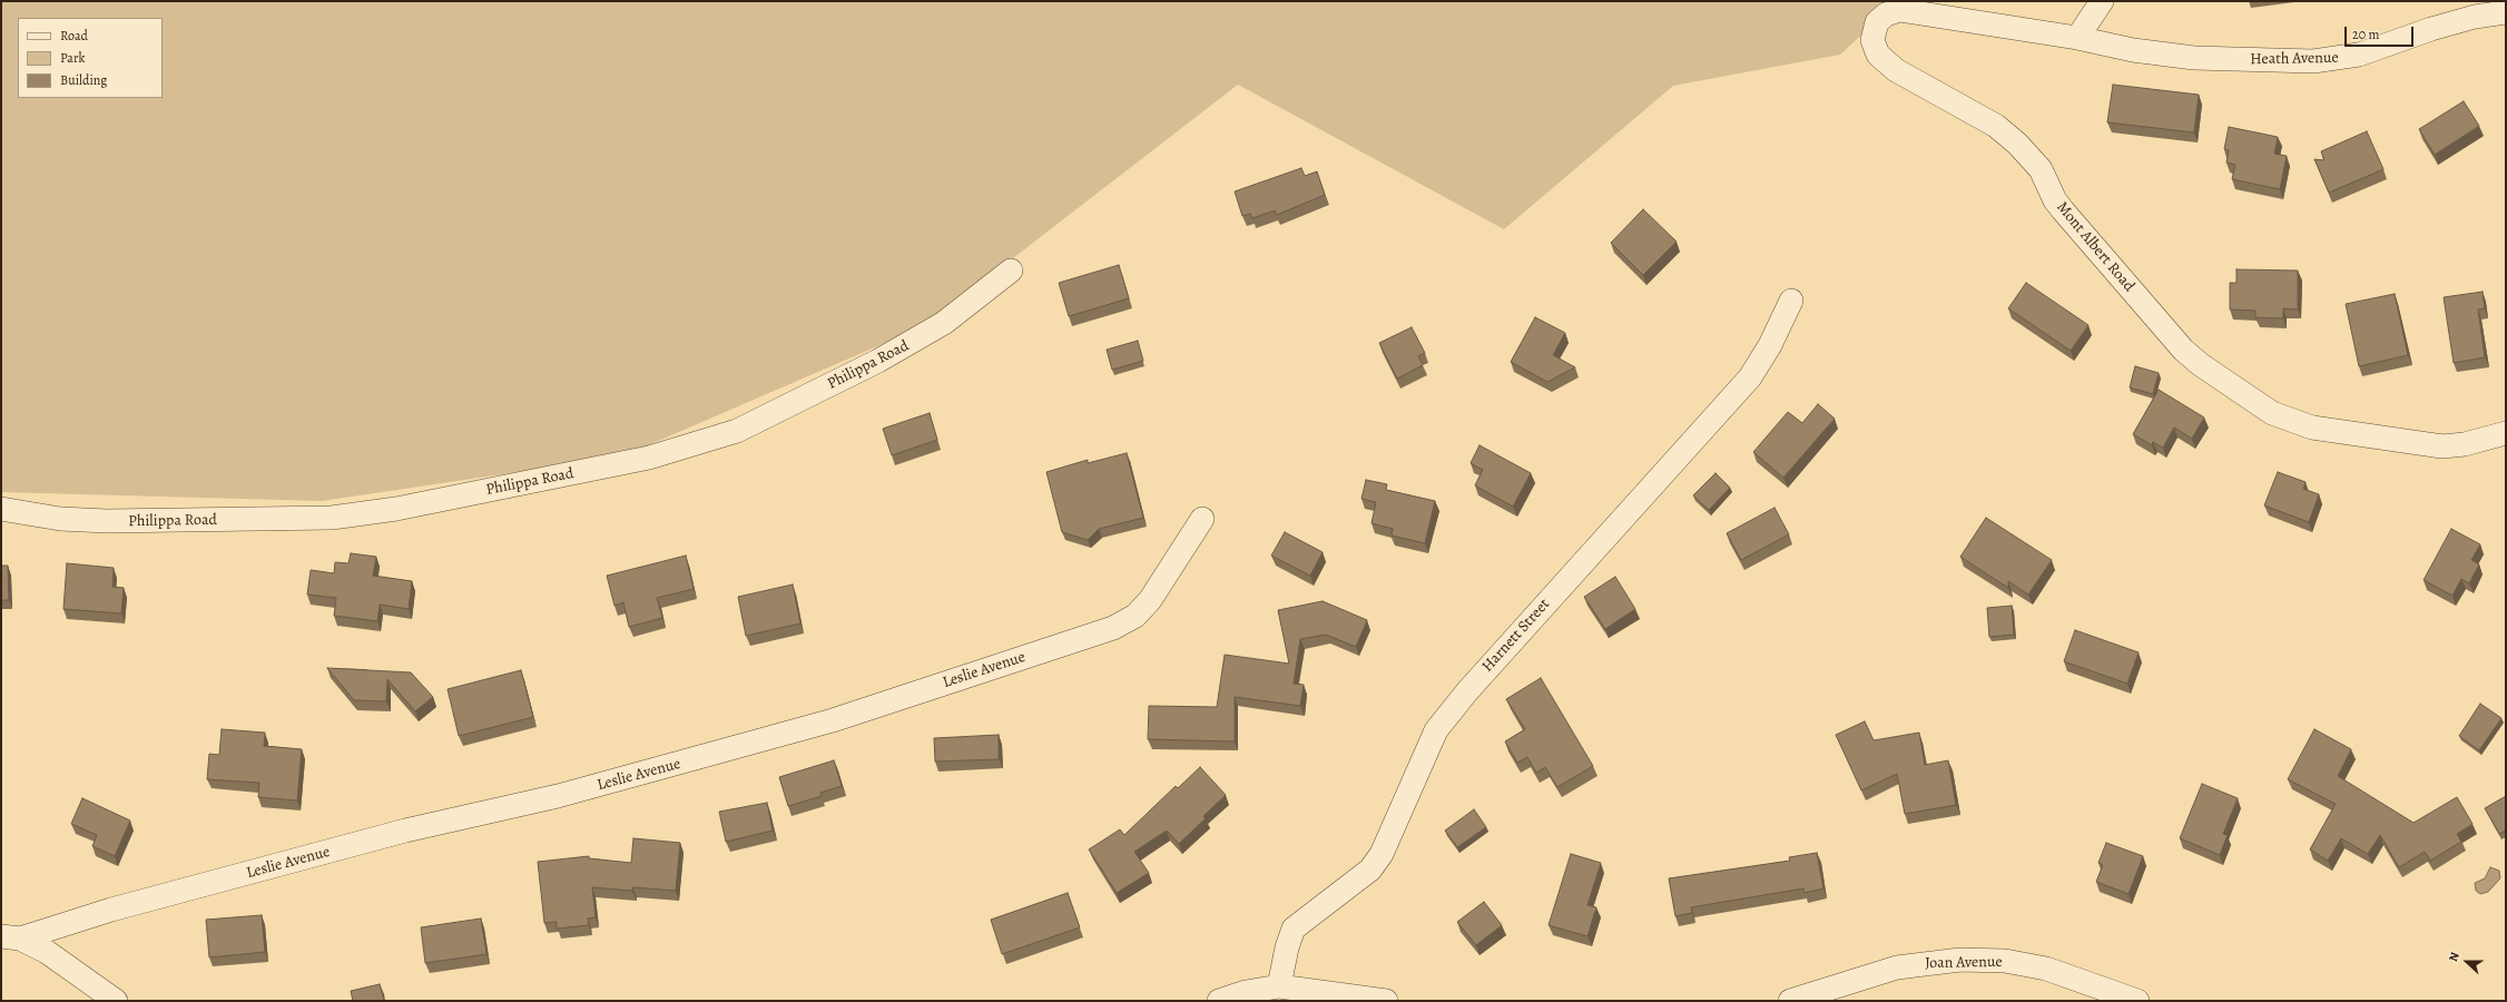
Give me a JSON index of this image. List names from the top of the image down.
{
  "streets": {
    "street": [
      "Heath Avenue",
      "Mont Albert Road",
      "Philippa Road",
      "Harnett Street",
      "Leslie Avenue",
      "Joan Avenue"
    ]
  },
  "crossings": [
    ["Heath Avenue", "Mont Albert Road"]
  ],
  "legend": ["Road", "Park", "Building"],
  "scale_bar": "20 m",
  "north": "left"
}
